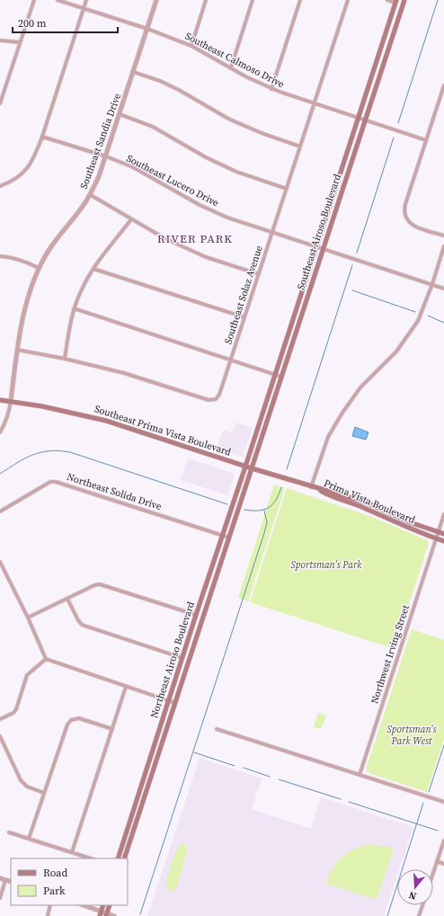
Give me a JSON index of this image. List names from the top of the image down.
{
  "streets": {
    "main road": [
      "Southeast Airoso Boulevard",
      "Southeast Prima Vista Boulevard",
      "Prima Vista Boulevard",
      "Northeast Airoso Boulevard"
    ],
    "street": [
      "Southeast Calmoso Drive",
      "Southeast Sandia Drive",
      "Southeast Lucero Drive",
      "Southeast Solaz Avenue",
      "Northeast Solida Drive",
      "Northwest Irving Street"
    ]
  },
  "crossings": [
    ["Southeast Calmoso Drive", "Southeast Sandia Drive"],
    ["Southeast Calmoso Drive", "Southeast Airoso Boulevard"],
    ["Southeast Calmoso Drive", "Southeast Solaz Avenue"],
    ["Southeast Sandia Drive", "Southeast Lucero Drive"],
    ["Southeast Sandia Drive", "Southeast Solaz Avenue"],
    ["Southeast Sandia Drive", "Southeast Prima Vista Boulevard"],
    ["Southeast Lucero Drive", "Southeast Airoso Boulevard"],
    ["Southeast Lucero Drive", "Southeast Solaz Avenue"],
    ["Southeast Airoso Boulevard", "Southeast Prima Vista Boulevard"],
    ["Southeast Airoso Boulevard", "Northeast Airoso Boulevard"],
    ["Southeast Prima Vista Boulevard", "Prima Vista Boulevard"],
    ["Southeast Prima Vista Boulevard", "Northeast Airoso Boulevard"],
    ["Northeast Solida Drive", "Northeast Airoso Boulevard"],
    ["Prima Vista Boulevard", "Northwest Irving Street"]
  ],
  "districts": ["RIVER PARK"],
  "parks": ["Sportsman's Park", "Sportsman's Park West"],
  "legend": ["Road", "Park"],
  "scale_bar": "200 m",
  "north": "bottom"
}
